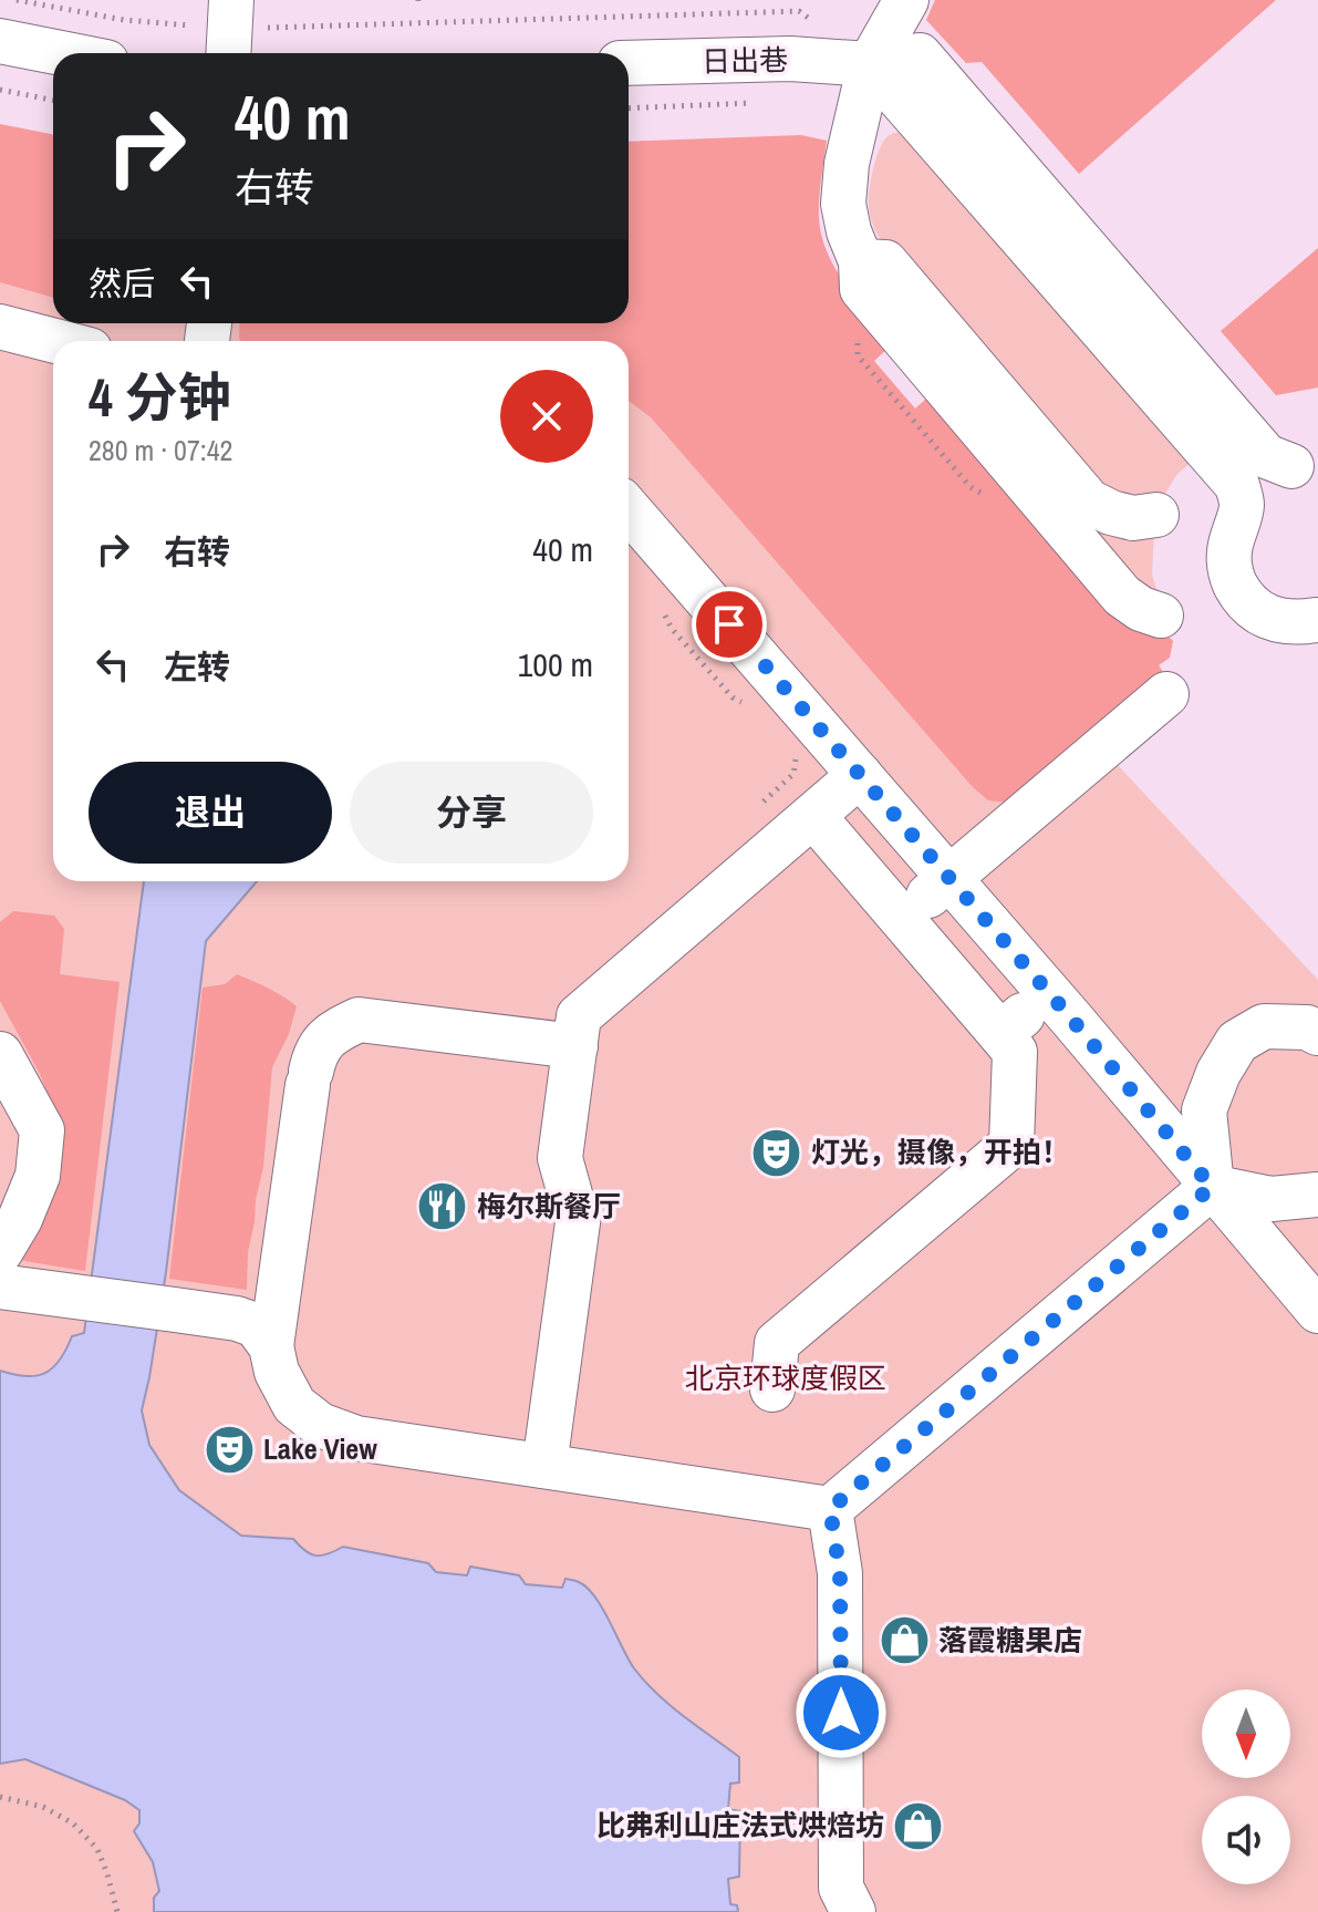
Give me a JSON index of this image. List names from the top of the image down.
{
  "streets": {
    "street": ["日出巷"]
  },
  "parks": ["北京环球度假区"],
  "places": {
    "theatre": ["灯光，摄像，开拍！", "Lake View"],
    "restaurant": ["梅尔斯餐厅"],
    "shop": ["落霞糖果店", "比弗利山庄法式烘焙坊"]
  },
  "north": "bottom",
  "page": {
    "turn": ["40 m", "右转"],
    "then": "然后",
    "heading": ["4 分钟", "280 m · 07:42"],
    "list": [
      {
        "name": "右转",
        "value": "40 m"
      },
      {
        "name": "左转",
        "value": "100 m"
      }
    ],
    "buttons": ["退出", "分享"]
  }
}
